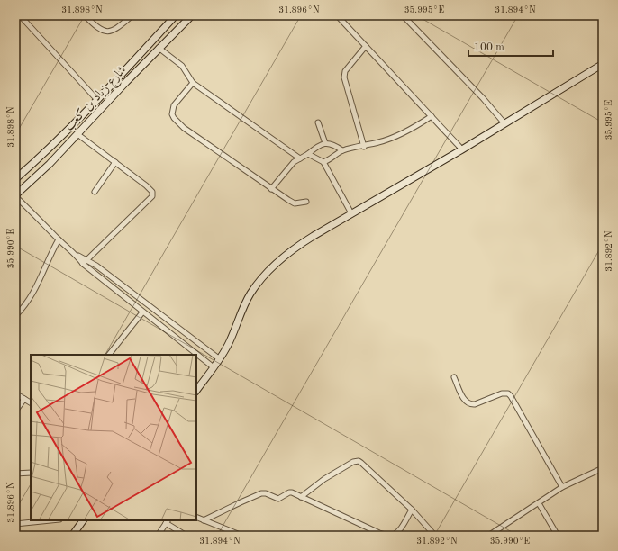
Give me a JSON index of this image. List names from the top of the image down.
{
  "streets": {
    "street": ["شارع زياد بن كعب"]
  },
  "scale_bar": "100 m",
  "coordinates": [
    "31.898°N",
    "31.896°N",
    "35.995°E",
    "31.894°N",
    "35.990°E",
    "31.892°N"
  ]
}
